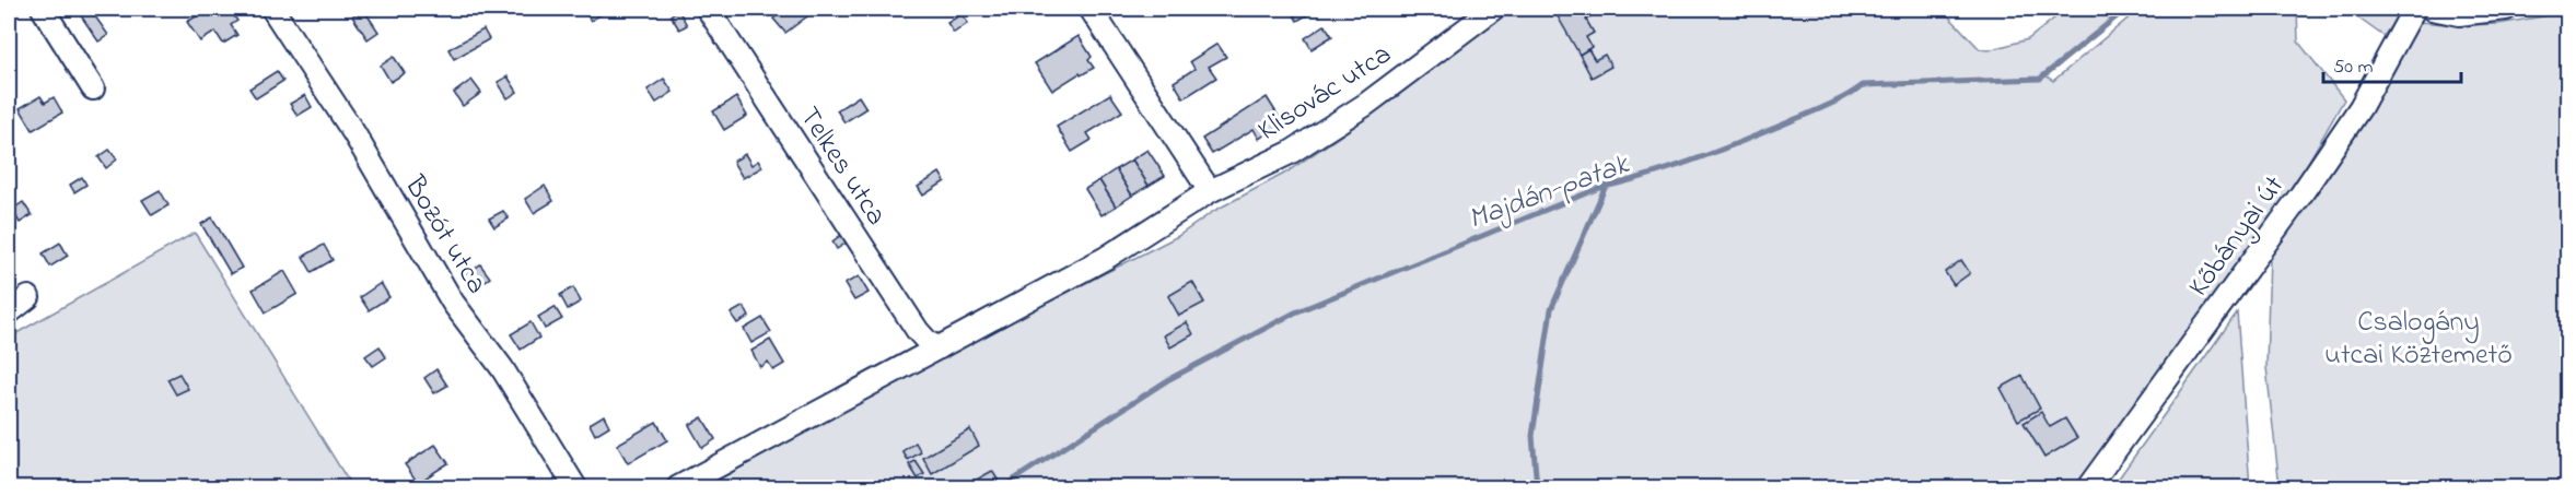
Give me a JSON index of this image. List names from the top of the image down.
{
  "streets": {
    "street": [
      "Klisovác utca",
      "Telkes utca",
      "Bozót utca",
      "Kőbányai út"
    ]
  },
  "crossings": [
    ["Klisovác utca", "Telkes utca"]
  ],
  "water": ["Majdán-patak"],
  "parks": ["Csalogány utcai Köztemető"],
  "scale_bar": "50 m"
}
